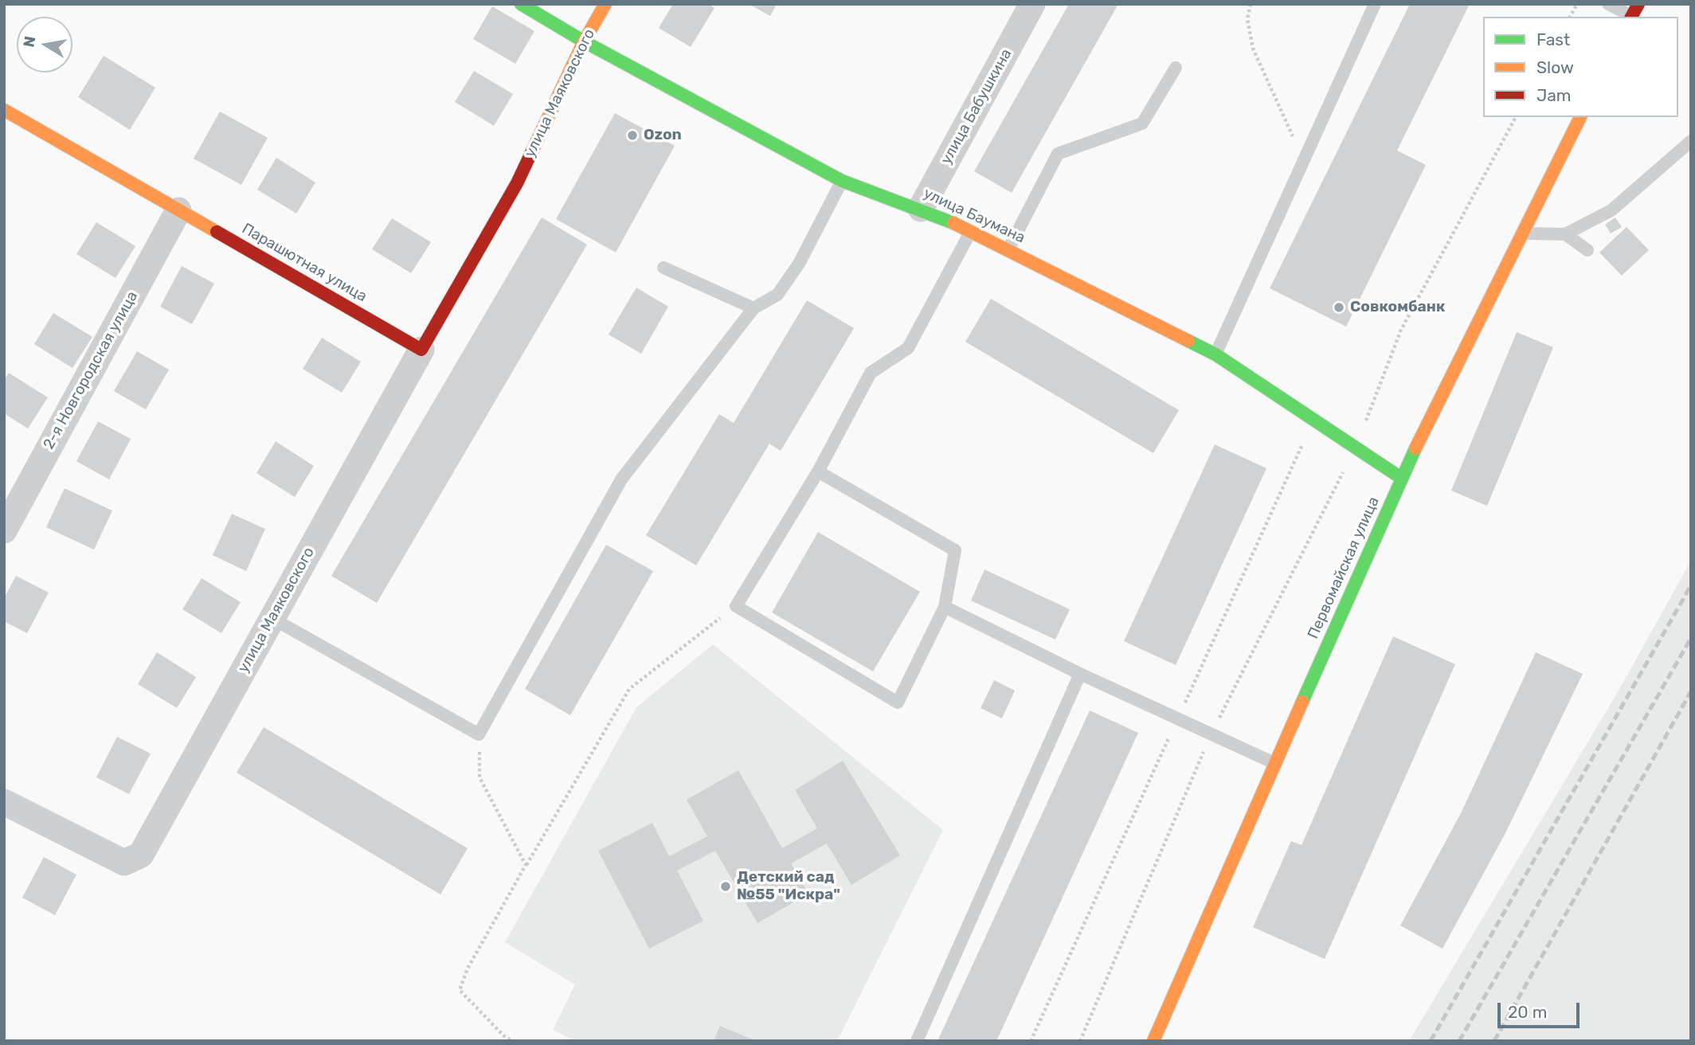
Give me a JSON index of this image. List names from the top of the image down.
{
  "streets": {
    "street": [
      "улица Маяковского",
      "улица Бабушкина",
      "улица Баумана",
      "Парашютная улица",
      "2-я Новгородская улица",
      "Первомайская улица"
    ]
  },
  "crossings": [
    ["улица Маяковского", "улица Баумана"],
    ["улица Маяковского", "Парашютная улица"],
    ["улица Бабушкина", "улица Баумана"],
    ["улица Баумана", "Первомайская улица"],
    ["Парашютная улица", "2-я Новгородская улица"]
  ],
  "places": ["Ozon", "Совкомбанк", "Детский сад №55 \"Искра\""],
  "legend": ["Fast", "Slow", "Jam"],
  "scale_bar": "20 m",
  "north": "left"
}
